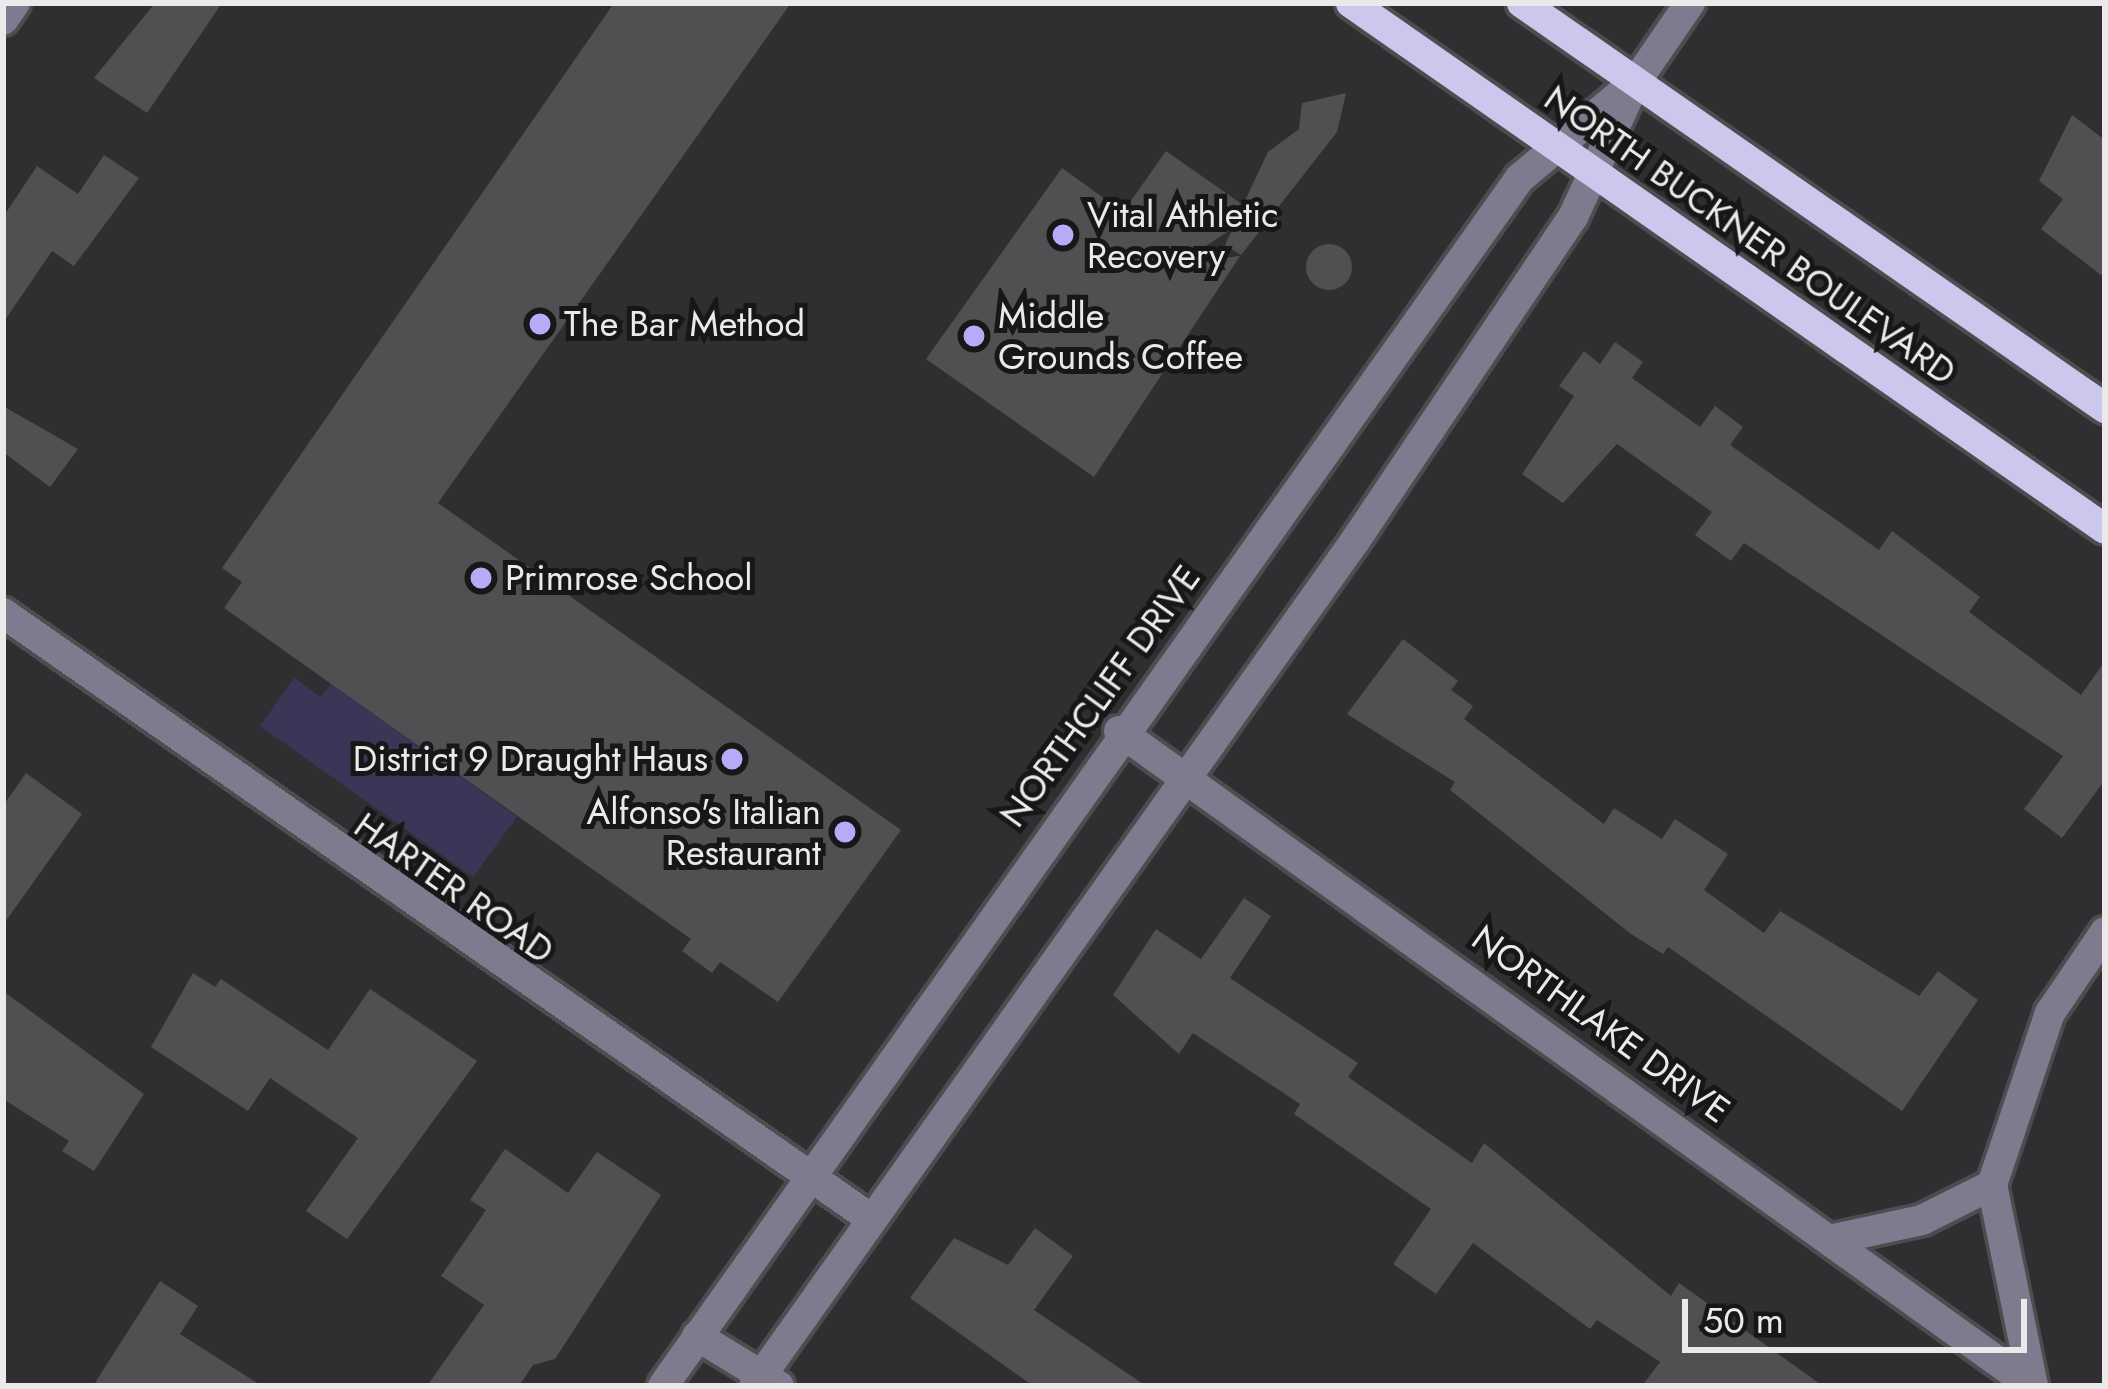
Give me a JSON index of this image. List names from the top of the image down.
{
  "streets": {
    "main road": ["NORTH BUCKNER BOULEVARD"],
    "street": ["NORTHCLIFF DRIVE", "HARTER ROAD", "NORTHLAKE DRIVE"]
  },
  "crossings": [
    ["NORTH BUCKNER BOULEVARD", "NORTHCLIFF DRIVE"],
    ["NORTHCLIFF DRIVE", "HARTER ROAD"],
    ["NORTHCLIFF DRIVE", "NORTHLAKE DRIVE"]
  ],
  "places": [
    "Vital Athletic Recovery",
    "The Bar Method",
    "Middle Grounds Coffee",
    "Primrose School",
    "District 9 Draught Haus",
    "Alfonso's Italian Restaurant"
  ],
  "scale_bar": "50 m"
}
